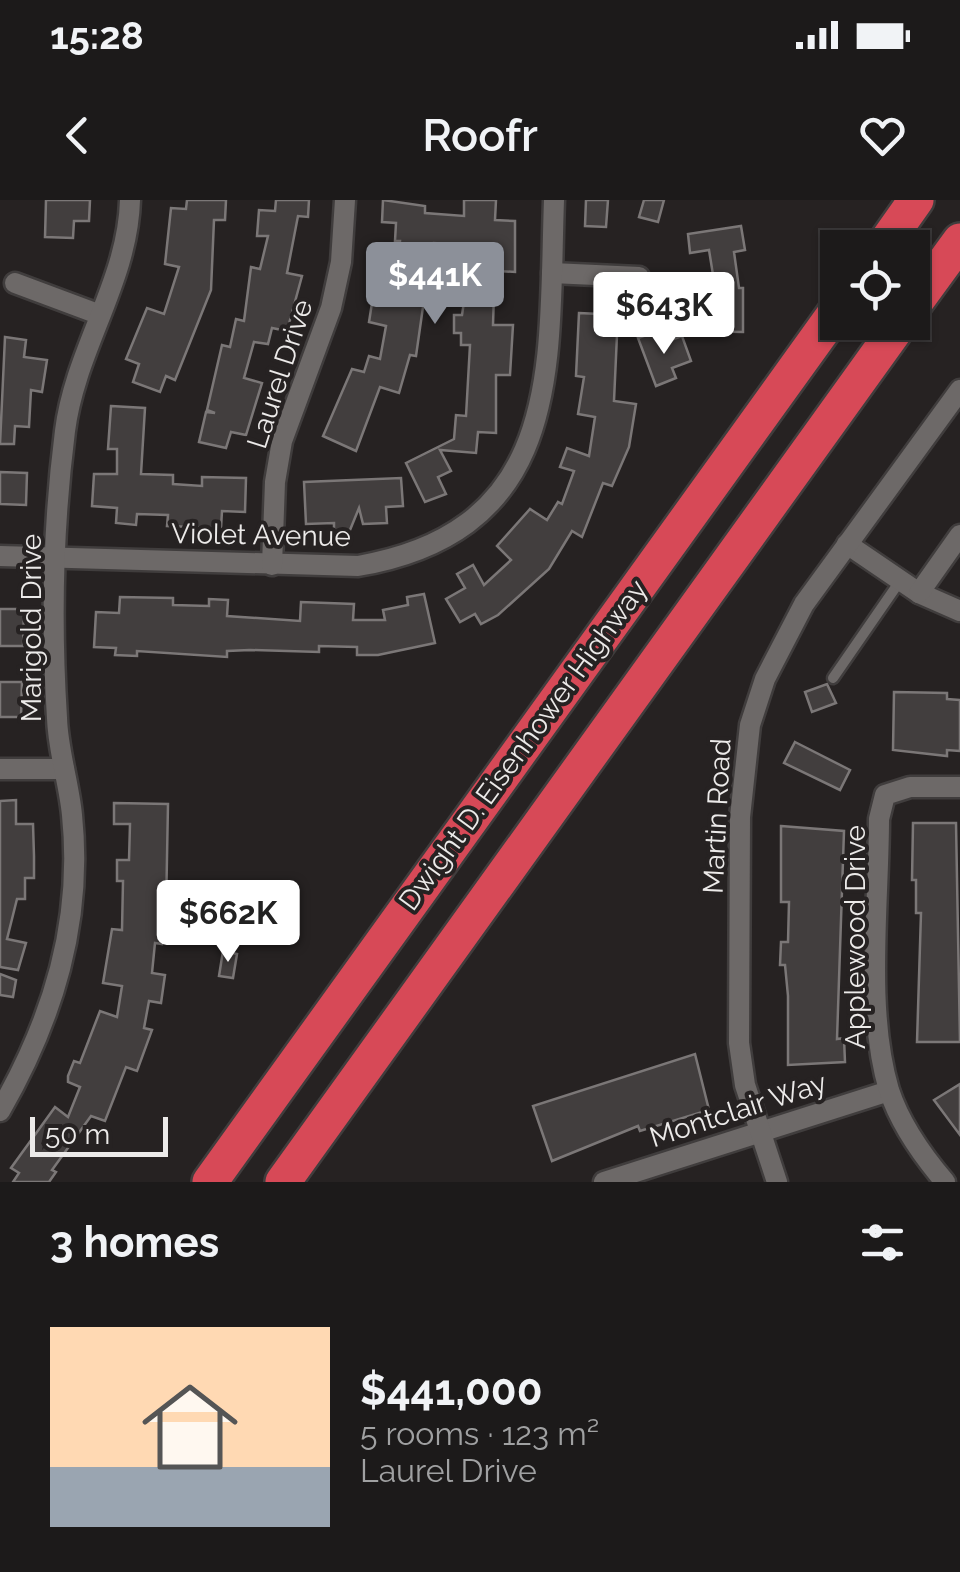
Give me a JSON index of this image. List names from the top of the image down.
{
  "streets": {
    "highway": ["Dwight D. Eisenhower Highway"],
    "street": [
      "Laurel Drive",
      "Violet Avenue",
      "Marigold Drive",
      "Martin Road",
      "Applewood Drive",
      "Montclair Way"
    ]
  },
  "crossings": [
    ["Laurel Drive", "Violet Avenue"],
    ["Violet Avenue", "Marigold Drive"],
    ["Martin Road", "Montclair Way"],
    ["Applewood Drive", "Montclair Way"]
  ],
  "scale_bar": "50 m",
  "page": {
    "status": "15:28",
    "header": "Roofr",
    "price": ["$441K", "$643K", "$662K"],
    "scale": "50 m",
    "heading": "3 homes",
    "list": [
      {
        "name": "$441,000",
        "note": "5 rooms · 123 m² · Laurel Drive"
      }
    ]
  }
}
